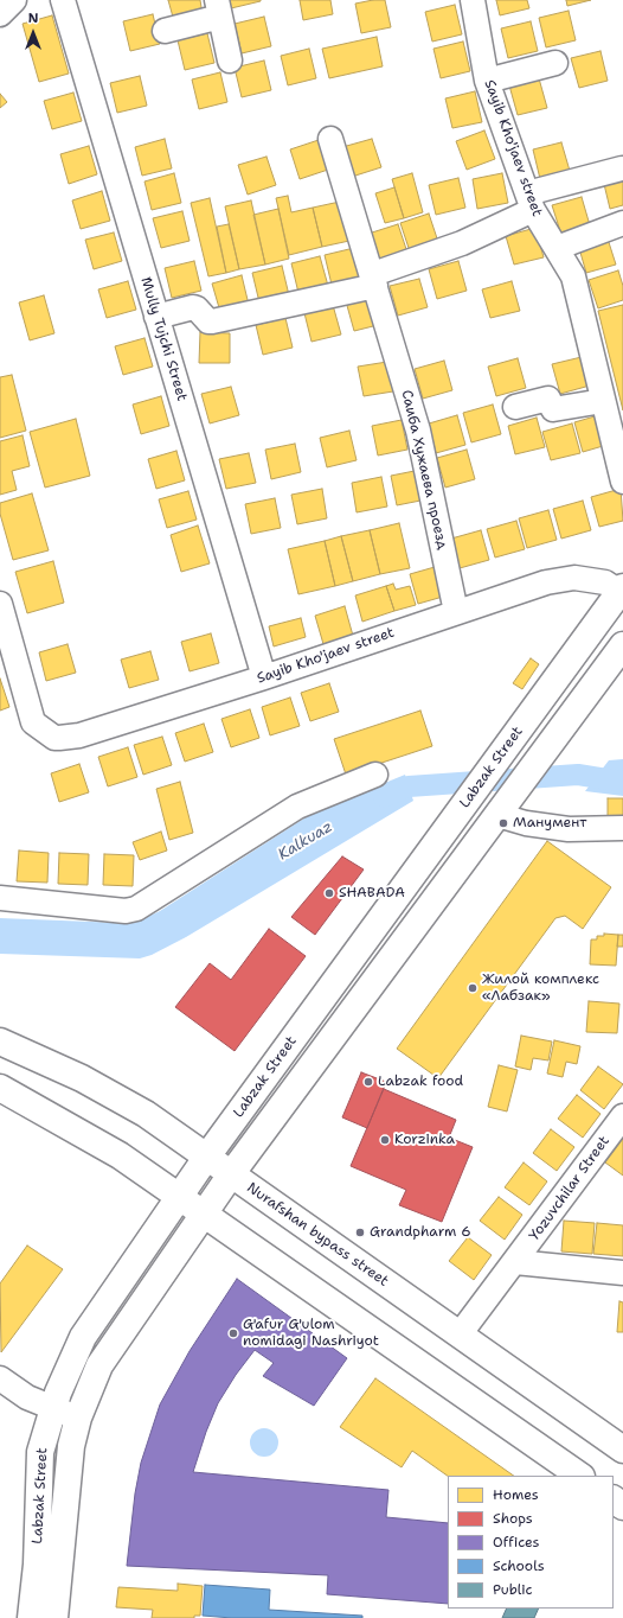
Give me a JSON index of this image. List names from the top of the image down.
{
  "streets": {
    "main road": ["Labzak Street", "Nurafshan bypass street"],
    "street": [
      "Sayib Kho'jaev street",
      "Mully Tujchi Street",
      "Саиба Хужаева проезд",
      "Yozuvchilar Street"
    ]
  },
  "crossings": [
    ["Sayib Kho'jaev street", "Mully Tujchi Street"],
    ["Sayib Kho'jaev street", "Саиба Хужаева проезд"],
    ["Sayib Kho'jaev street", "Labzak Street"],
    ["Labzak Street", "Nurafshan bypass street"],
    ["Yozuvchilar Street", "Nurafshan bypass street"]
  ],
  "water": ["Kalkuaz"],
  "places": [
    "Манумент",
    "SHABADA",
    "Жилой комплекс «Лабзак»",
    "Labzak food",
    "Korzinka",
    "Grandpharm 6",
    "G'afur G'ulom nomidagi Nashriyot"
  ],
  "legend": [
    "Homes",
    "Shops",
    "Offices",
    "Schools",
    "Public"
  ],
  "north": "top"
}
